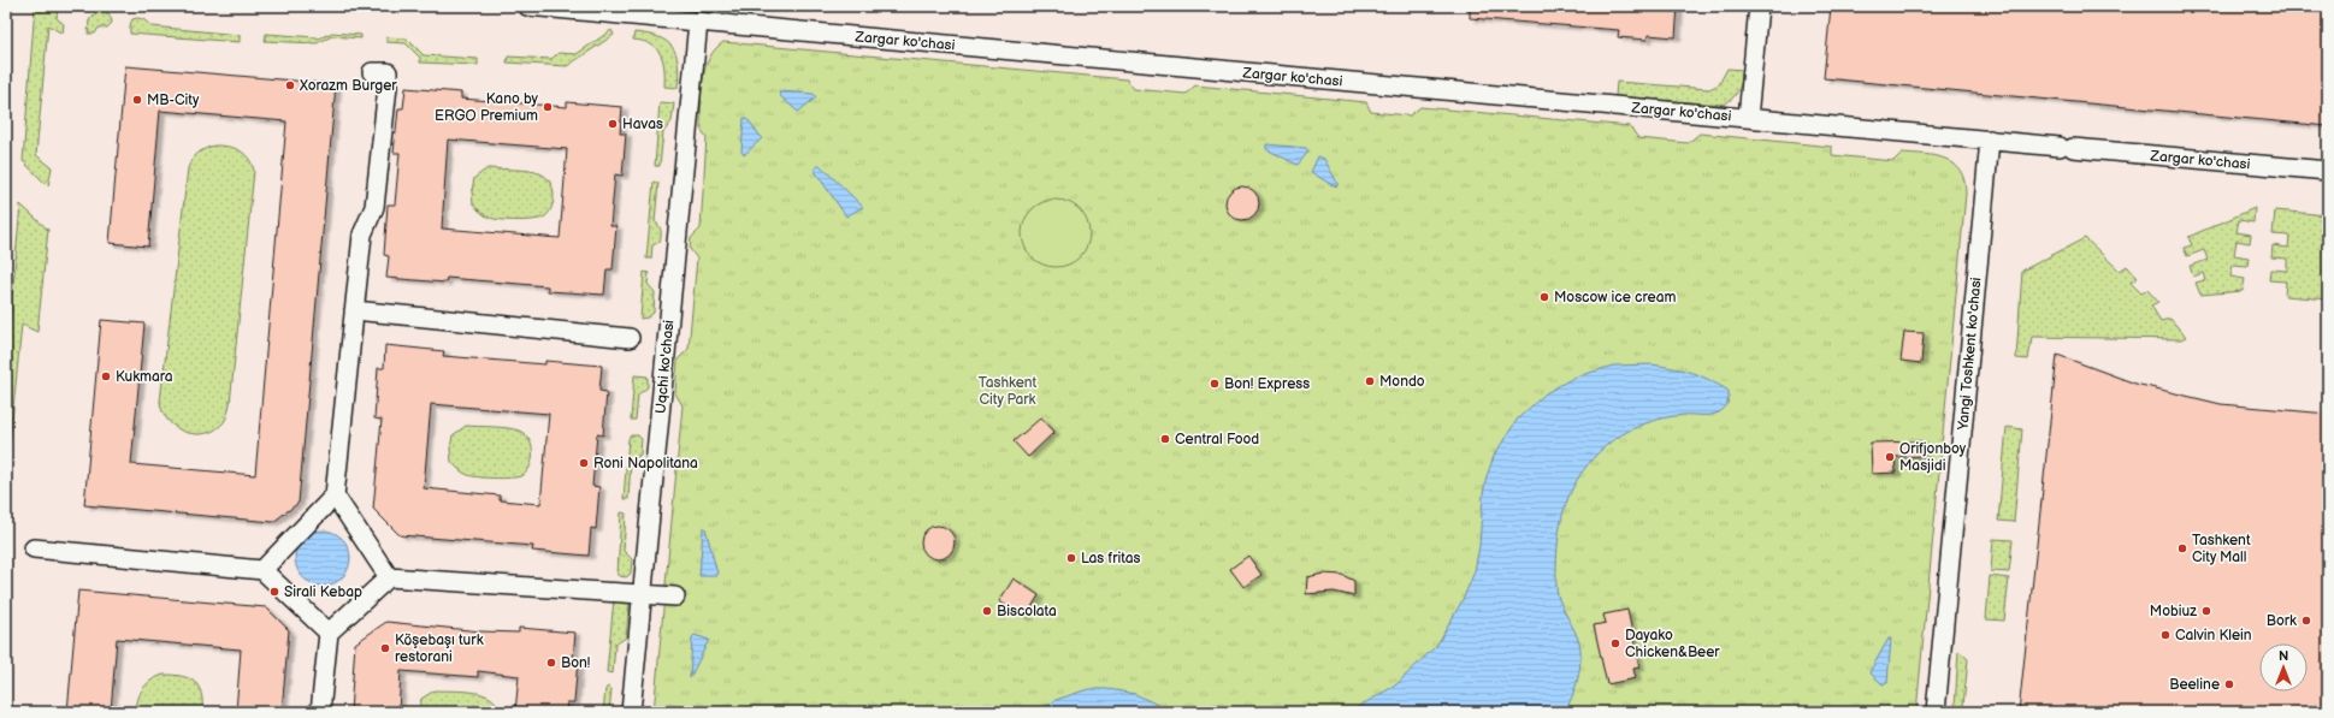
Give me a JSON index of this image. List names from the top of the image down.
{
  "streets": {
    "street": ["Zargar ko'chasi", "Yangi Toshkent ko'chasi", "Uqchi ko'chasi"]
  },
  "crossings": [
    ["Zargar ko'chasi", "Yangi Toshkent ko'chasi"],
    ["Zargar ko'chasi", "Uqchi ko'chasi"]
  ],
  "parks": ["Tashkent City Park"],
  "places": [
    "Xorazm Burger",
    "MB-City",
    "Kano by ERGO Premium",
    "Havas",
    "Moscow ice cream",
    "Kukmara",
    "Mondo",
    "Bon! Express",
    "Central Food",
    "Orifjonboy Masjidi",
    "Roni Napolitana",
    "Tashkent City Mall",
    "Las fritas",
    "Sirali Kebap",
    "Biscolata",
    "Mobiuz",
    "Bork",
    "Calvin Klein",
    "Dayako Chicken&Beer",
    "Köşebaşı turk restorani",
    "Bon!",
    "Beeline"
  ],
  "north": "top"
}
